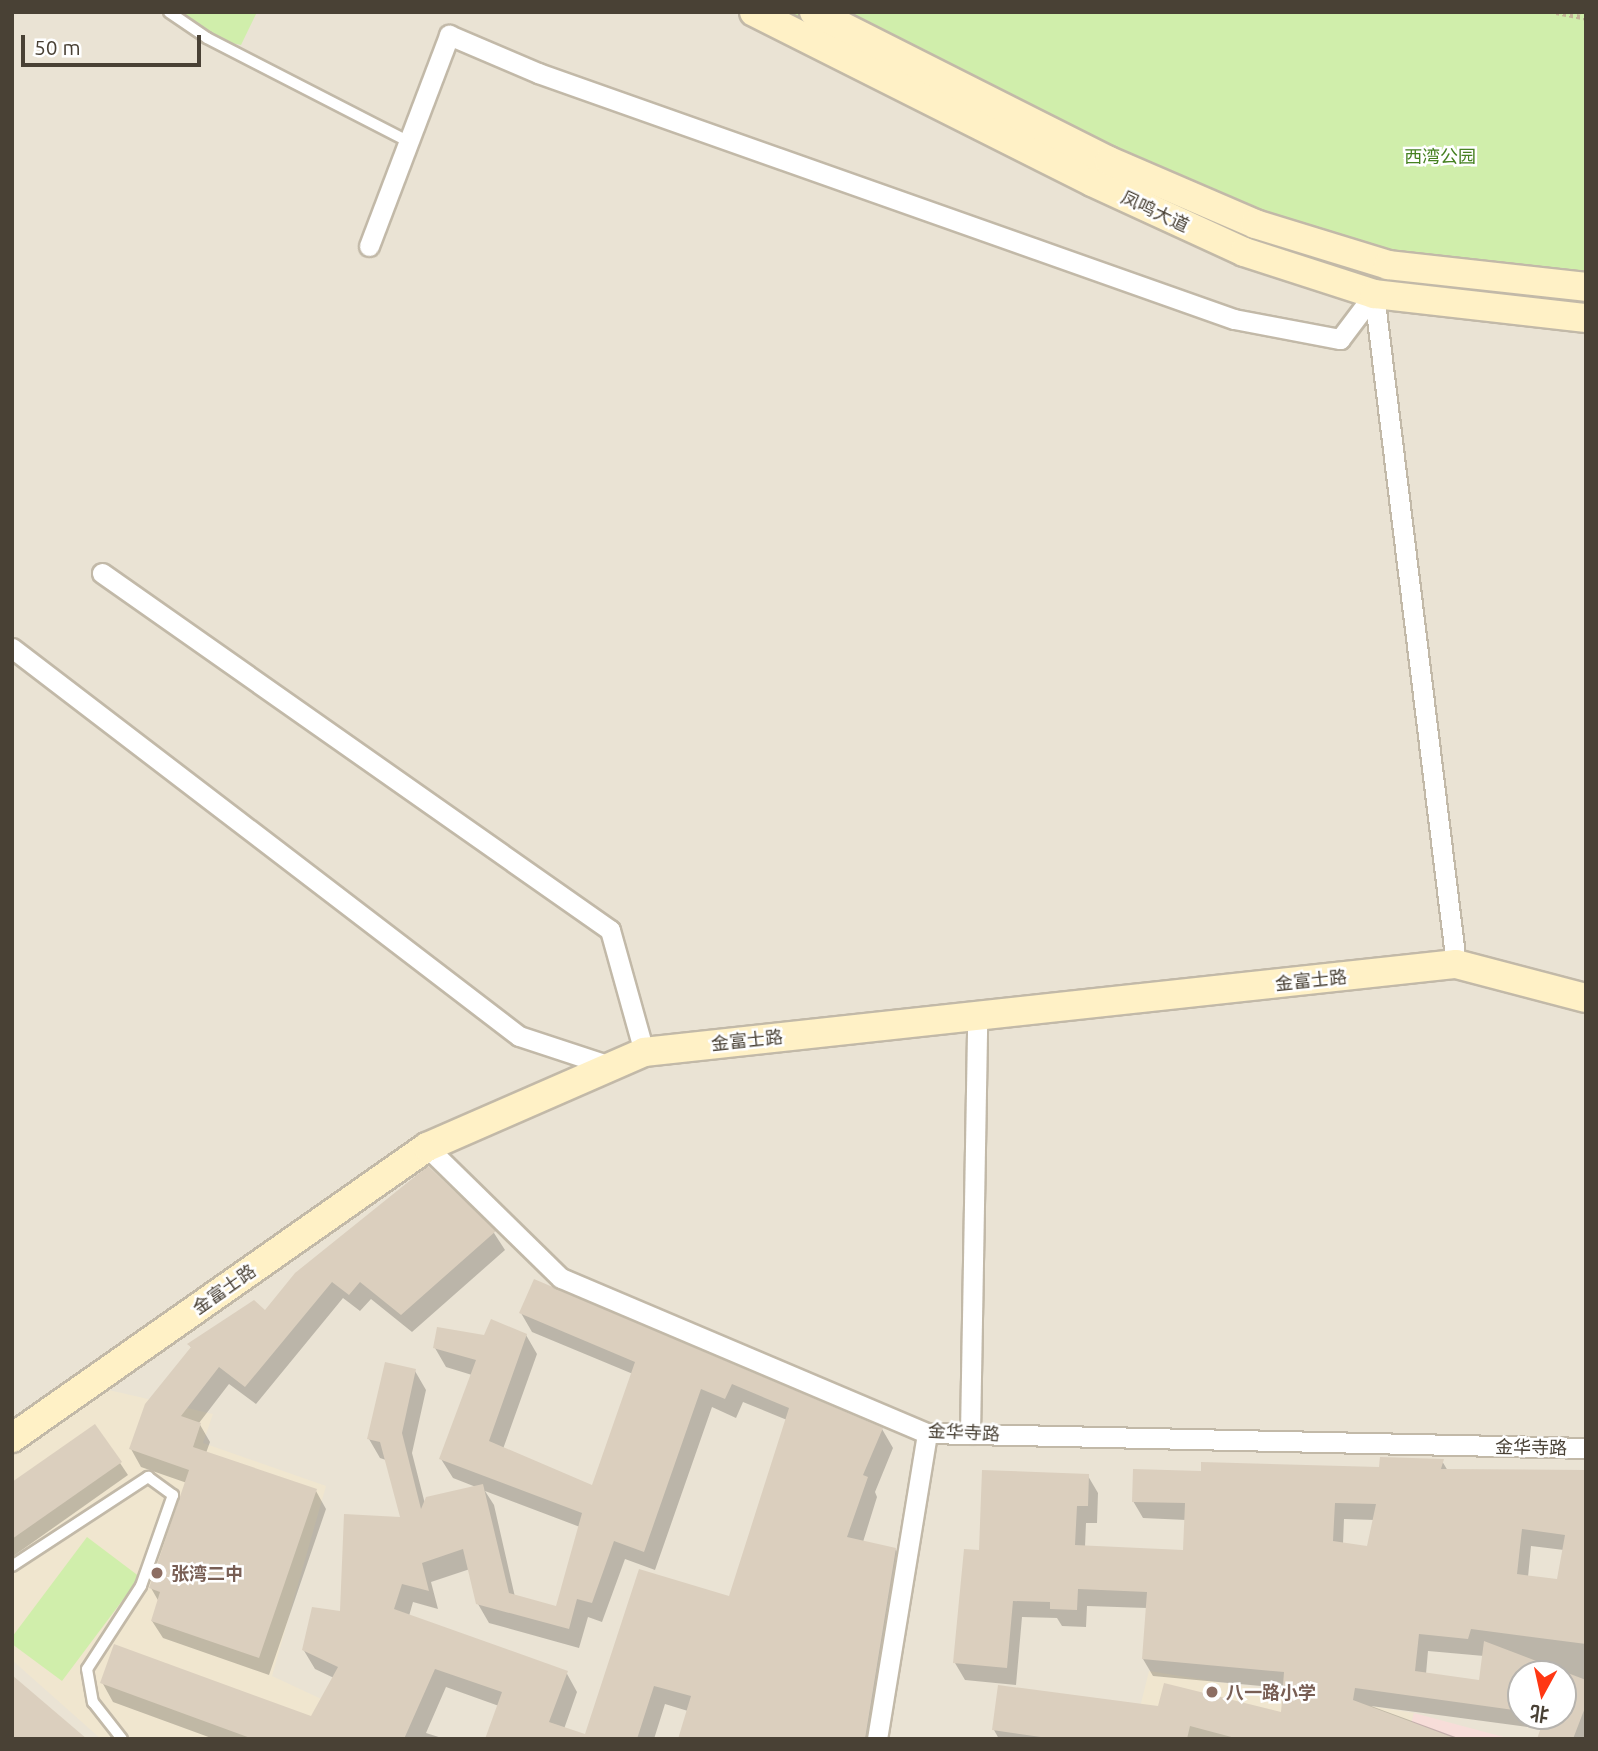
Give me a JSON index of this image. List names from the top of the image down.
{
  "streets": {
    "main road": ["凤鸣大道", "金富士路"],
    "street": ["金华寺路"]
  },
  "crossings": [
    ["金富士路", "金华寺路"]
  ],
  "parks": ["西湾公园"],
  "places": ["张湾二中", "八一路小学"],
  "scale_bar": "50 m",
  "north": "bottom"
}
